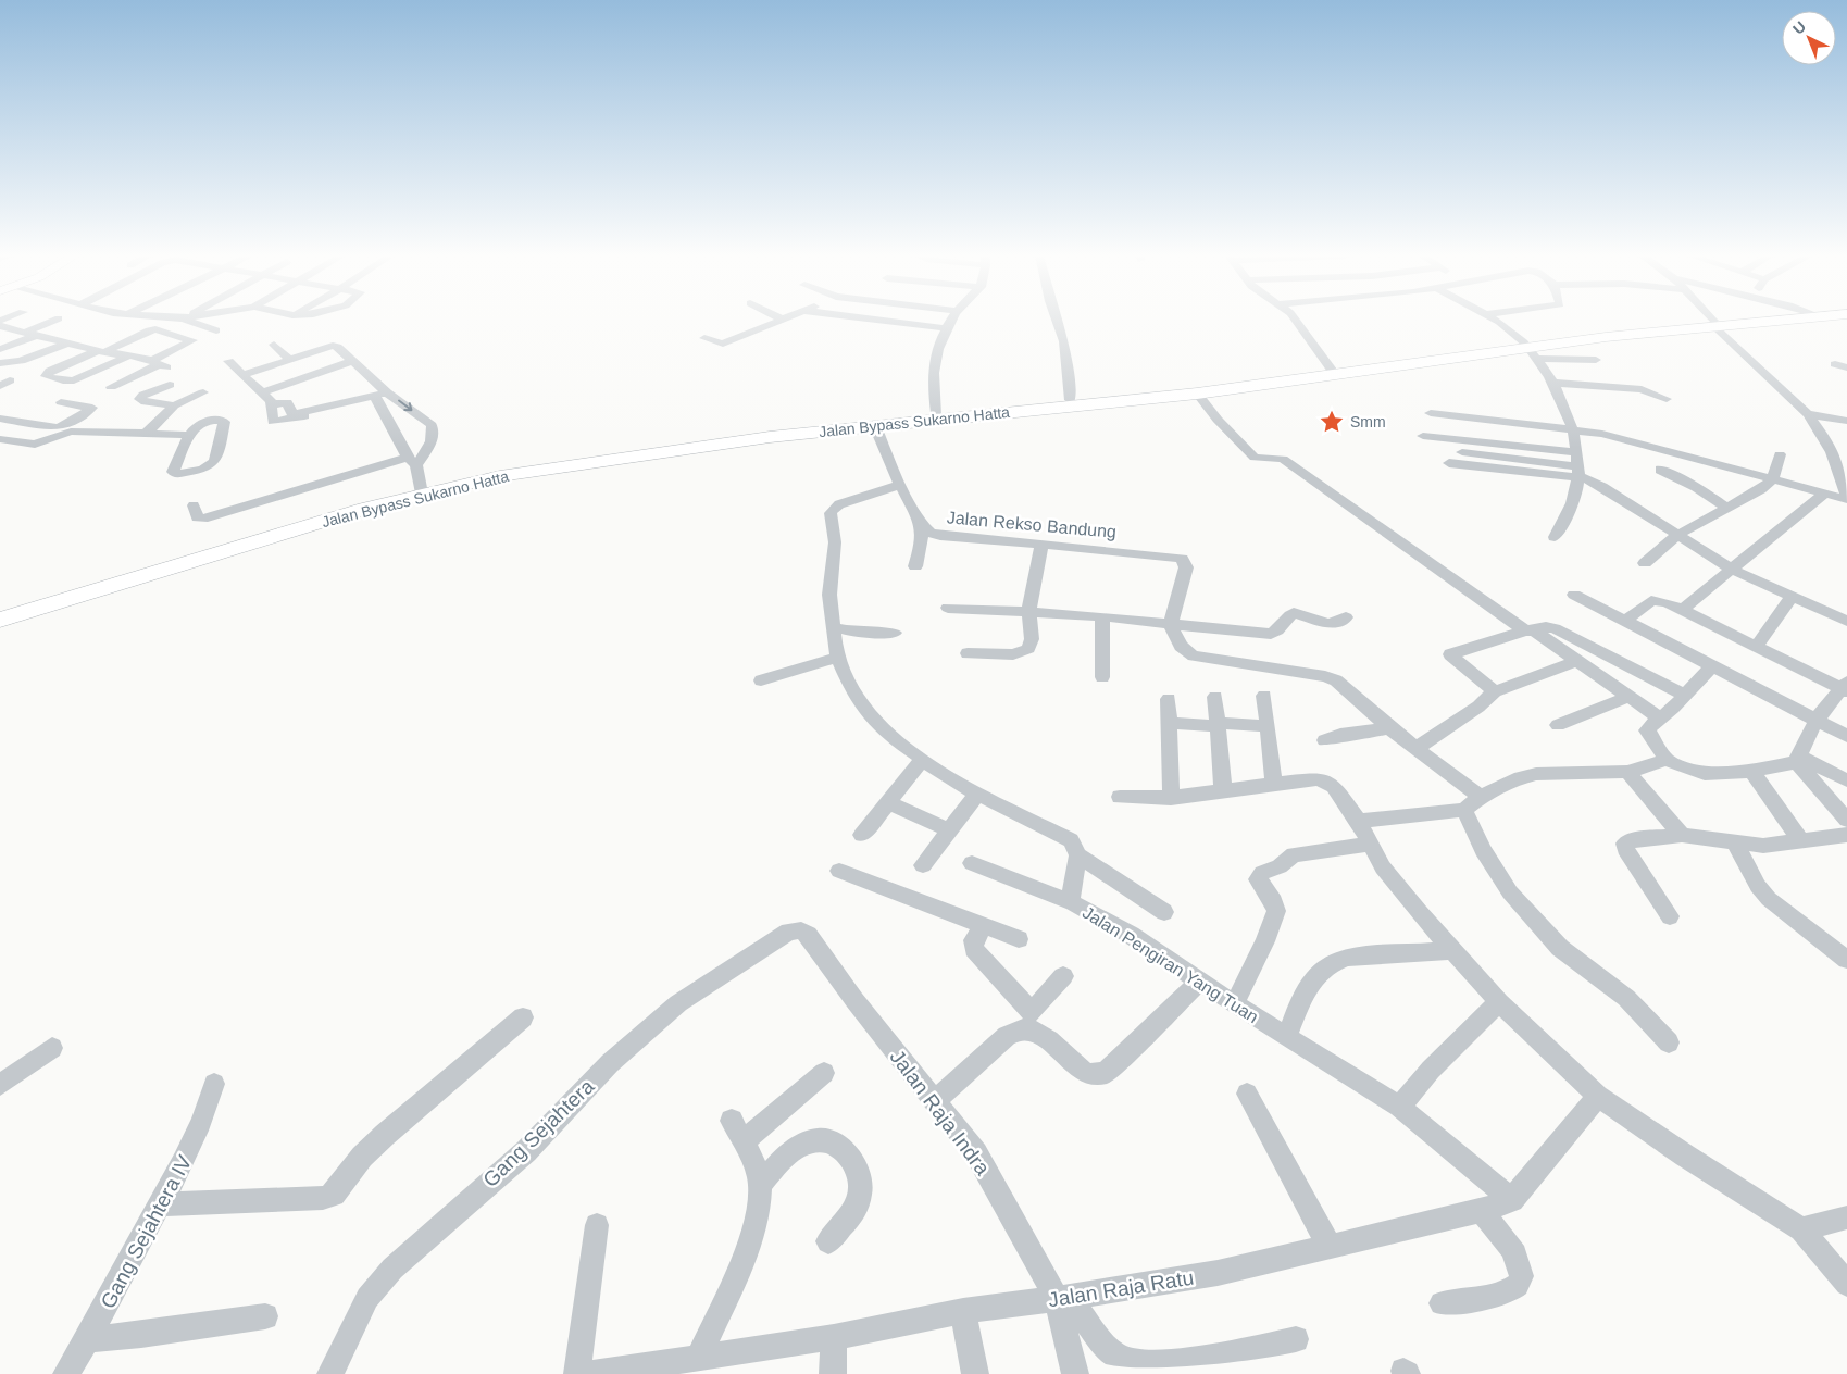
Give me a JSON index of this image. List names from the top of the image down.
{
  "streets": {
    "highway": ["Jalan Bypass Sukarno Hatta"],
    "street": [
      "Jalan Rekso Bandung",
      "Jalan Pengiran Yang Tuan",
      "Jalan Raja Indra",
      "Gang Sejahtera",
      "Gang Sejahtera IV",
      "Jalan Raja Ratu"
    ]
  },
  "crossings": [
    ["Jalan Bypass Sukarno Hatta", "Jalan Rekso Bandung"],
    ["Jalan Pengiran Yang Tuan", "Jalan Raja Ratu"],
    ["Jalan Raja Indra", "Gang Sejahtera"],
    ["Jalan Raja Indra", "Jalan Raja Ratu"]
  ],
  "places": {
    "place": ["Smm"]
  },
  "north": "top left"
}
